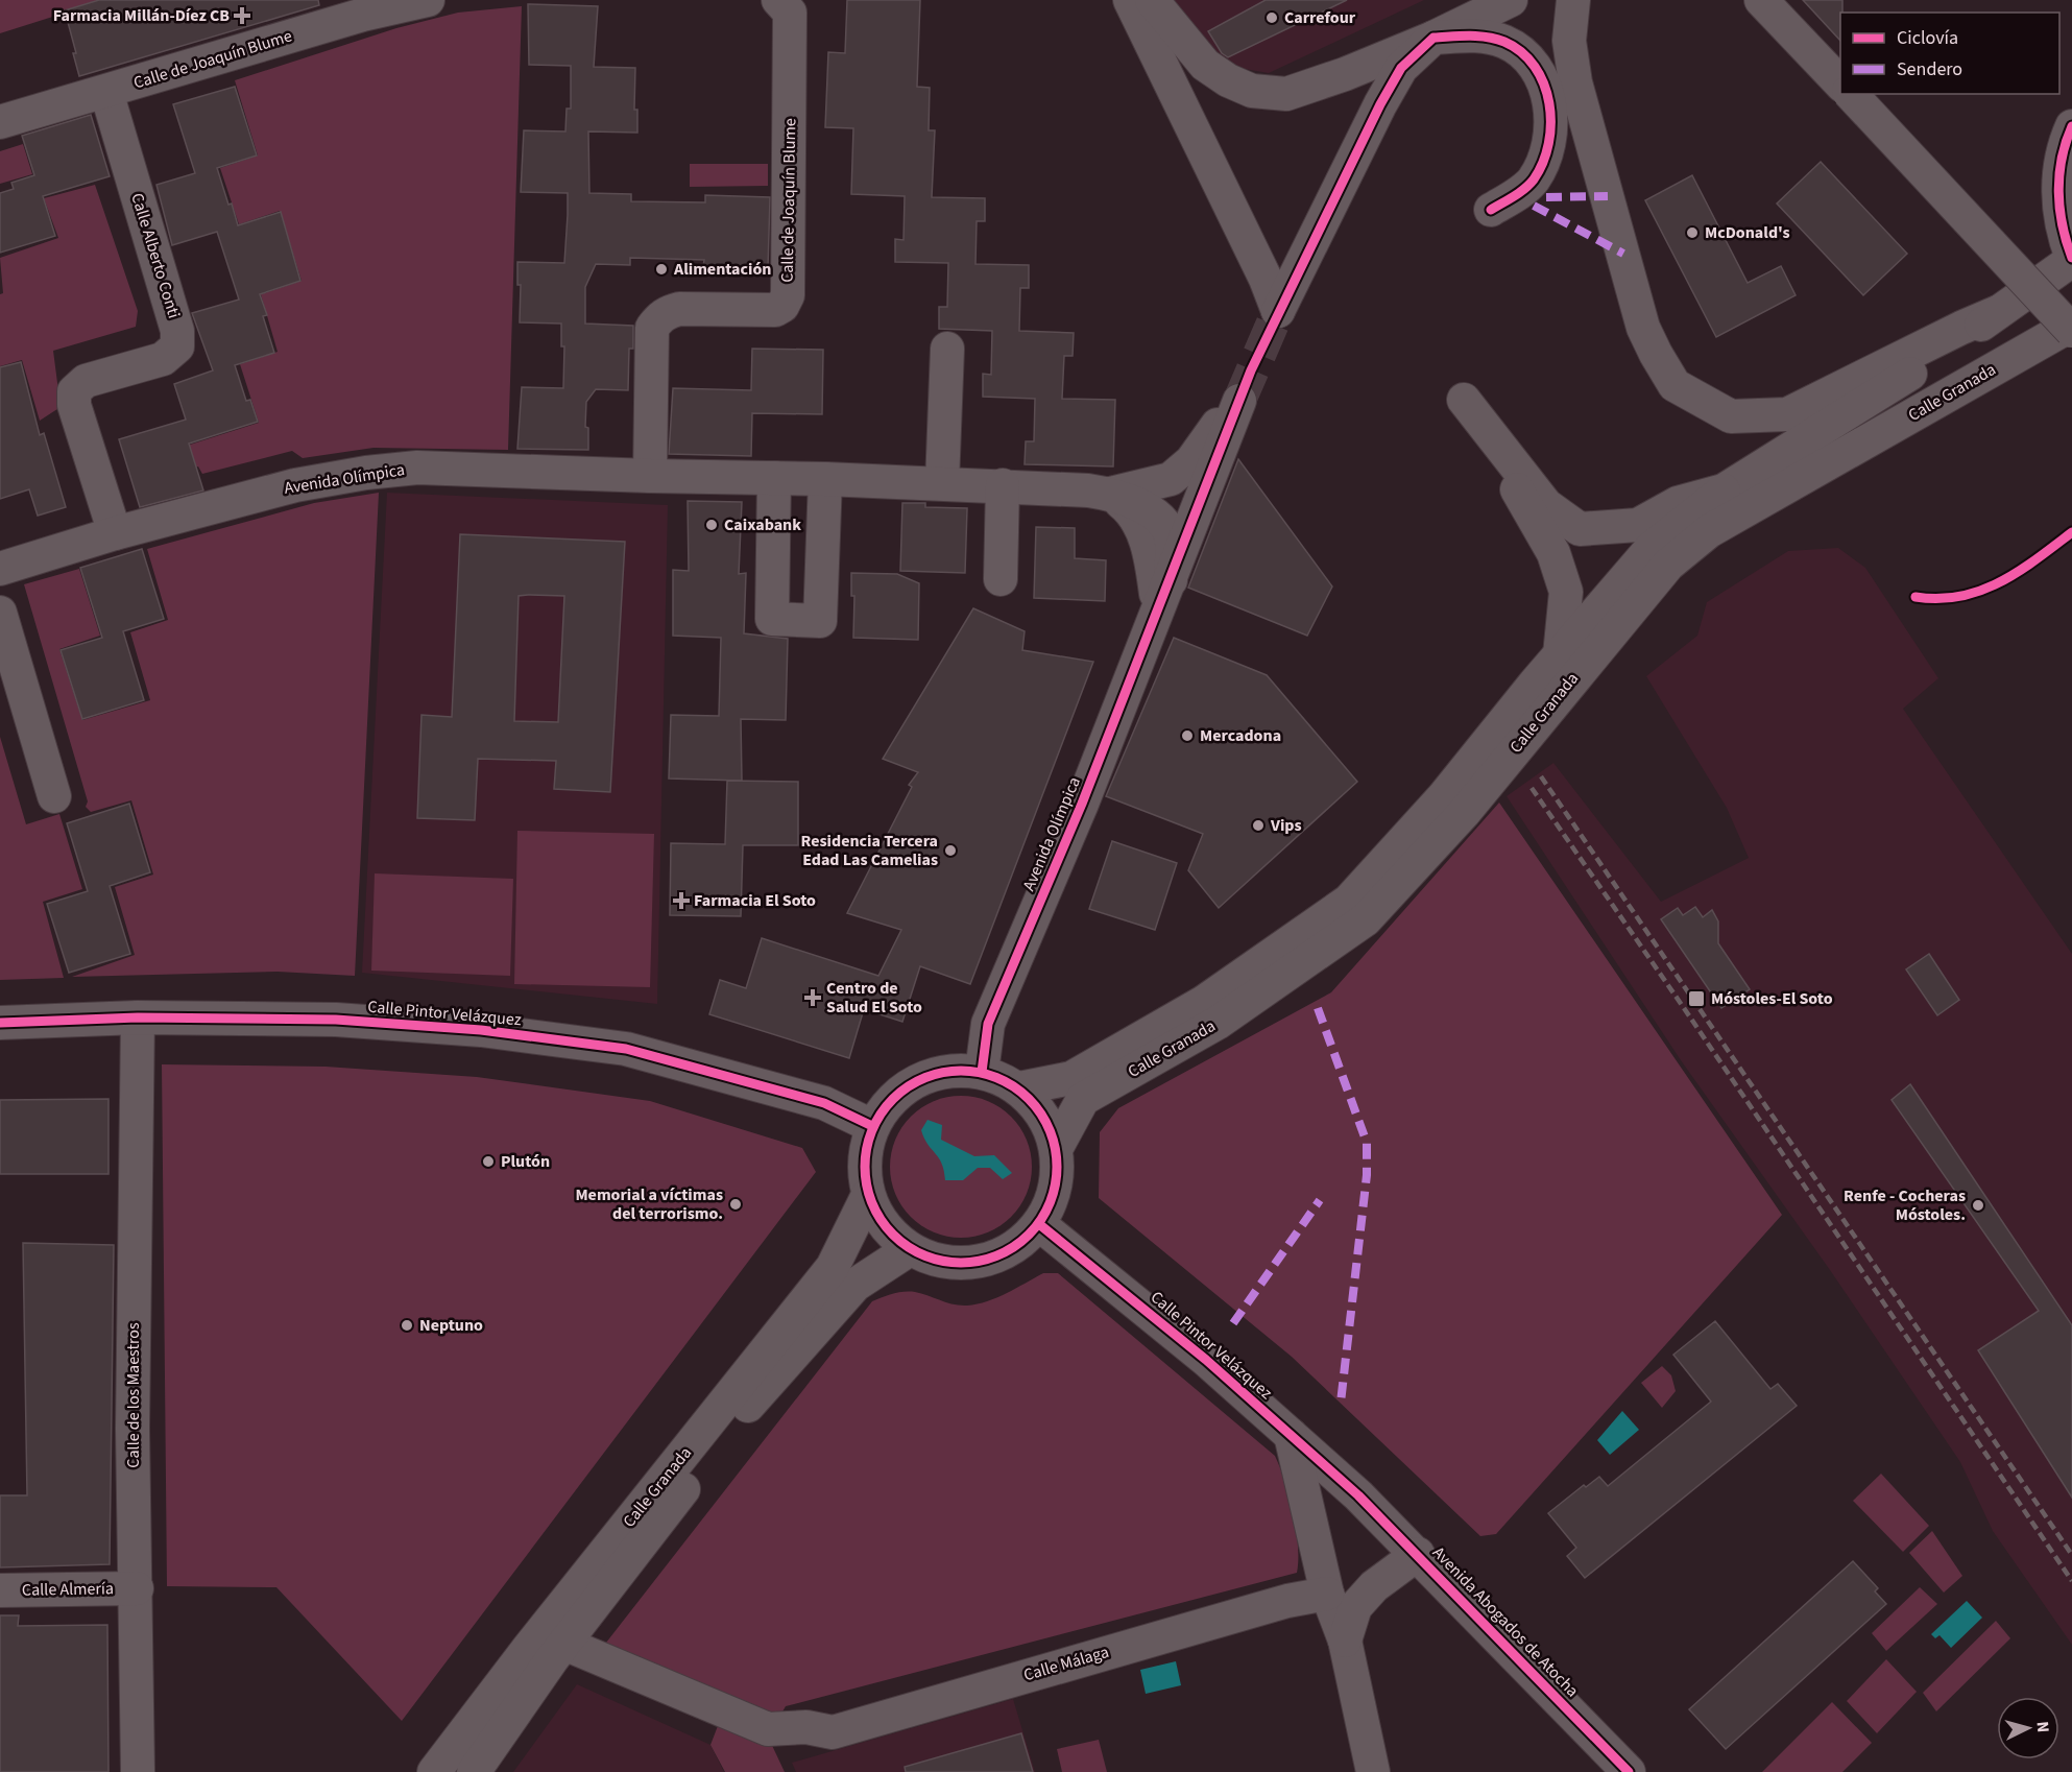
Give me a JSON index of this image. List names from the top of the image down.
{
  "streets": {
    "street": [
      "Calle de Joaquín Blume",
      "Calle Alberto Conti",
      "Calle Granada",
      "Avenida Olímpica",
      "Calle Pintor Velázquez",
      "Calle de los Maestros",
      "Calle Almería",
      "Avenida Abogados de Atocha",
      "Calle Málaga"
    ]
  },
  "crossings": [
    ["Calle de Joaquín Blume", "Calle Alberto Conti"],
    ["Calle de Joaquín Blume", "Avenida Olímpica"],
    ["Calle Alberto Conti", "Avenida Olímpica"],
    ["Calle Granada", "Avenida Olímpica"],
    ["Calle Granada", "Calle Pintor Velázquez"],
    ["Calle Granada", "Calle Málaga"],
    ["Avenida Olímpica", "Calle Pintor Velázquez"],
    ["Calle Pintor Velázquez", "Calle de los Maestros"],
    ["Calle Pintor Velázquez", "Avenida Abogados de Atocha"],
    ["Calle de los Maestros", "Calle Almería"]
  ],
  "places": {
    "health": ["Farmacia Millán-Díez CB", "Farmacia El Soto", "Centro de Salud El Soto"],
    "other": [
      "Carrefour",
      "McDonald's",
      "Alimentación",
      "Caixabank",
      "Mercadona",
      "Vips",
      "Residencia Tercera Edad Las Camelias",
      "Plutón",
      "Memorial a víctimas del terrorismo.",
      "Renfe - Cocheras Móstoles.",
      "Neptuno"
    ],
    "transit": ["Móstoles-El Soto"]
  },
  "legend": ["Ciclovía", "Sendero"],
  "north": "right"
}
